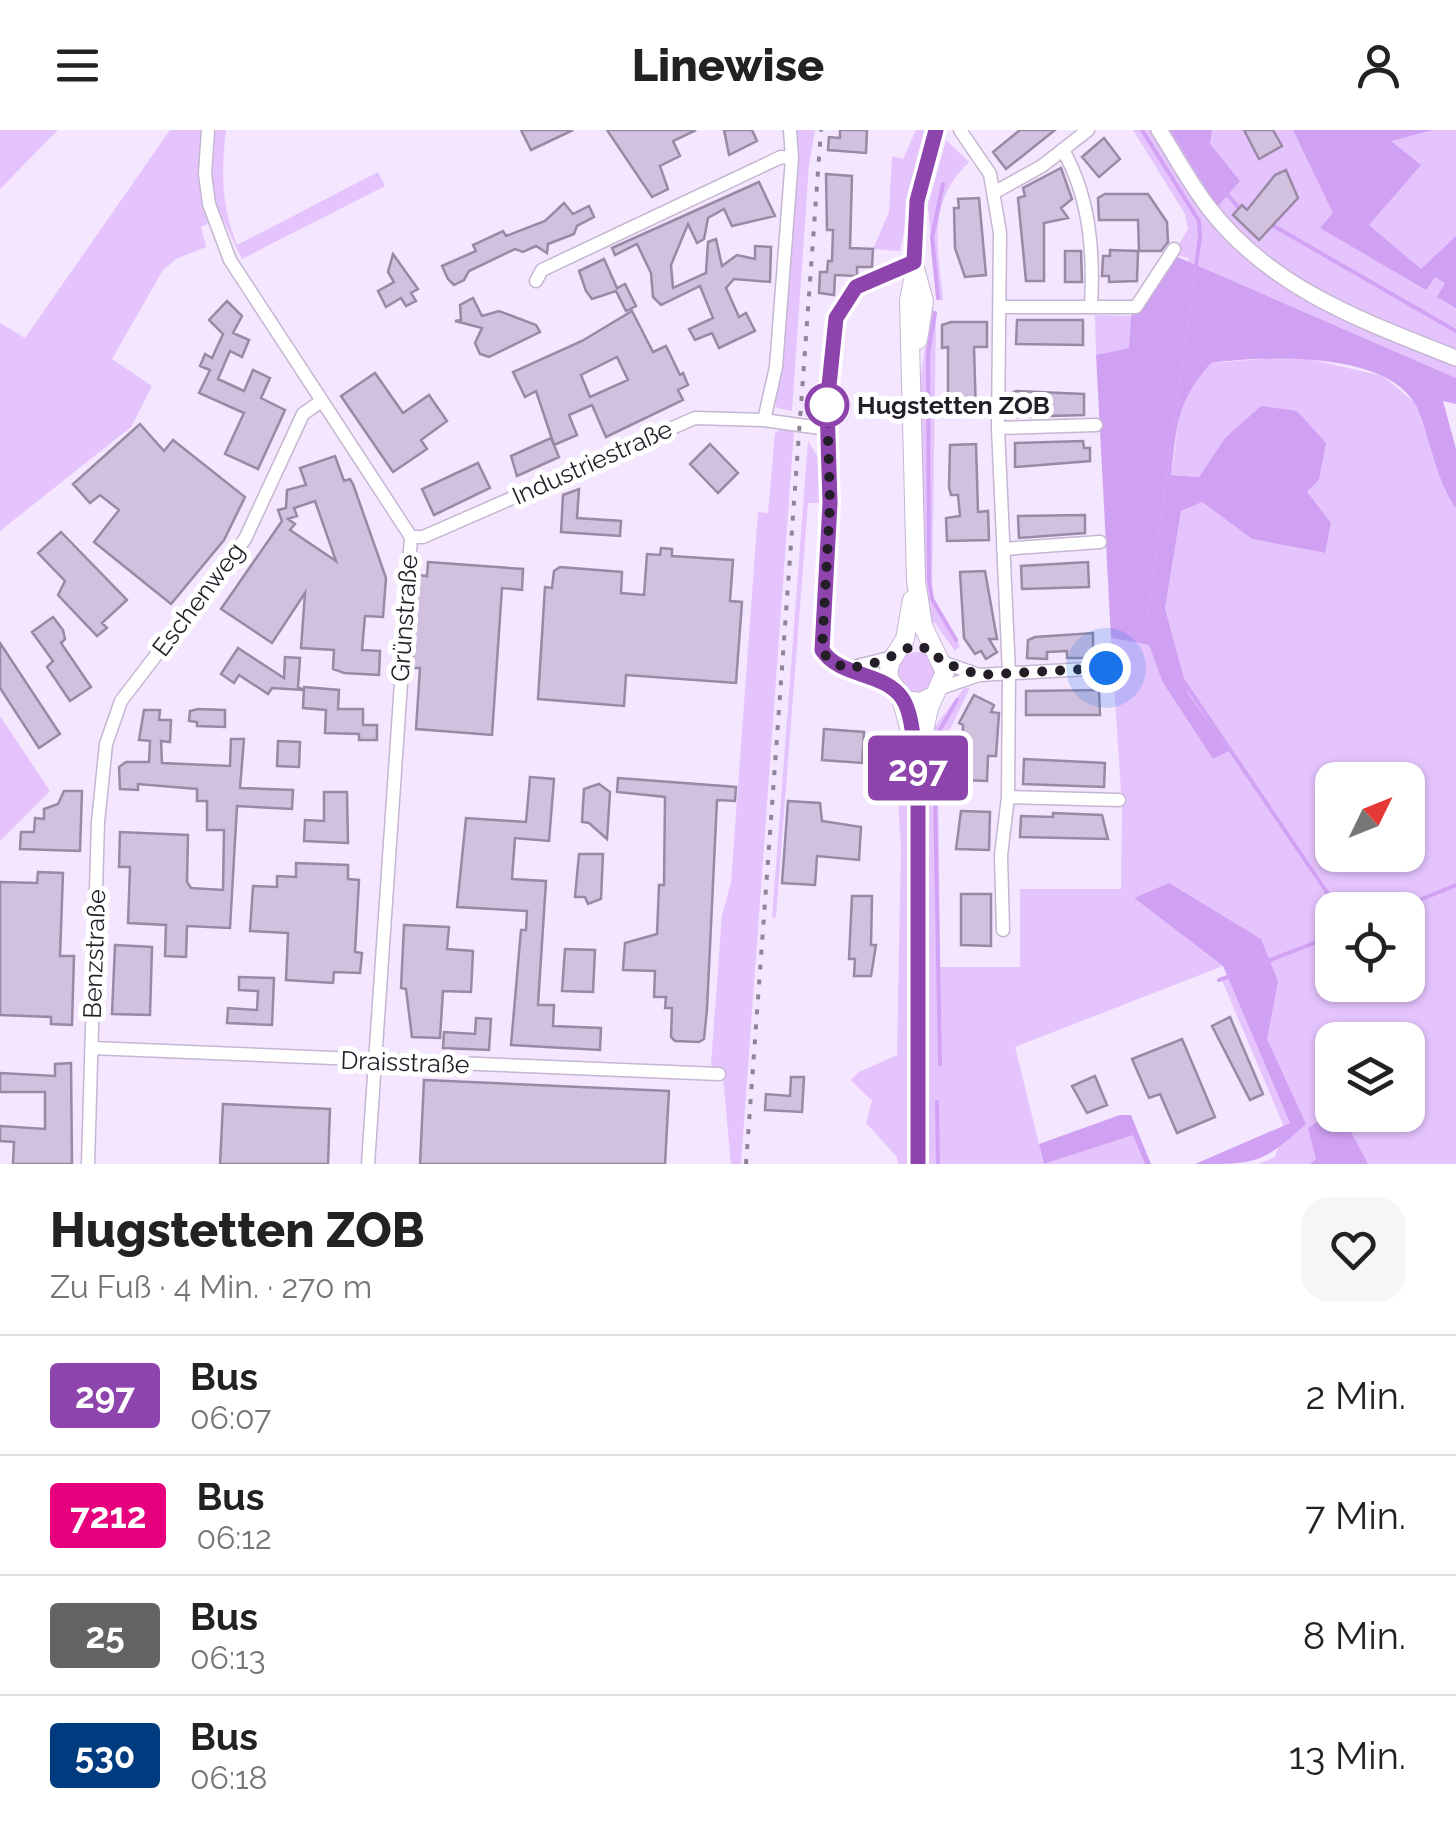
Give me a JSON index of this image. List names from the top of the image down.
{
  "streets": {
    "street": [
      "Industriestraße",
      "Eschenweg",
      "Grünstraße",
      "Benzstraße",
      "Draisstraße"
    ]
  },
  "crossings": [
    ["Industriestraße", "Grünstraße"],
    ["Eschenweg", "Grünstraße"],
    ["Eschenweg", "Benzstraße"],
    ["Grünstraße", "Draisstraße"],
    ["Benzstraße", "Draisstraße"]
  ],
  "places": ["Hugstetten ZOB"],
  "lines": ["bus line 297"],
  "north": "top right",
  "page": {
    "header": "Linewise",
    "on_map": "297",
    "heading": ["Hugstetten ZOB", "Zu Fuß · 4 Min. · 270 m"],
    "list": [
      {
        "mark": "297",
        "name": "Bus",
        "note": "06:07",
        "value": "2 Min."
      },
      {
        "mark": "7212",
        "name": "Bus",
        "note": "06:12",
        "value": "7 Min."
      },
      {
        "mark": "25",
        "name": "Bus",
        "note": "06:13",
        "value": "8 Min."
      },
      {
        "mark": "530",
        "name": "Bus",
        "note": "06:18",
        "value": "13 Min."
      }
    ]
  }
}
